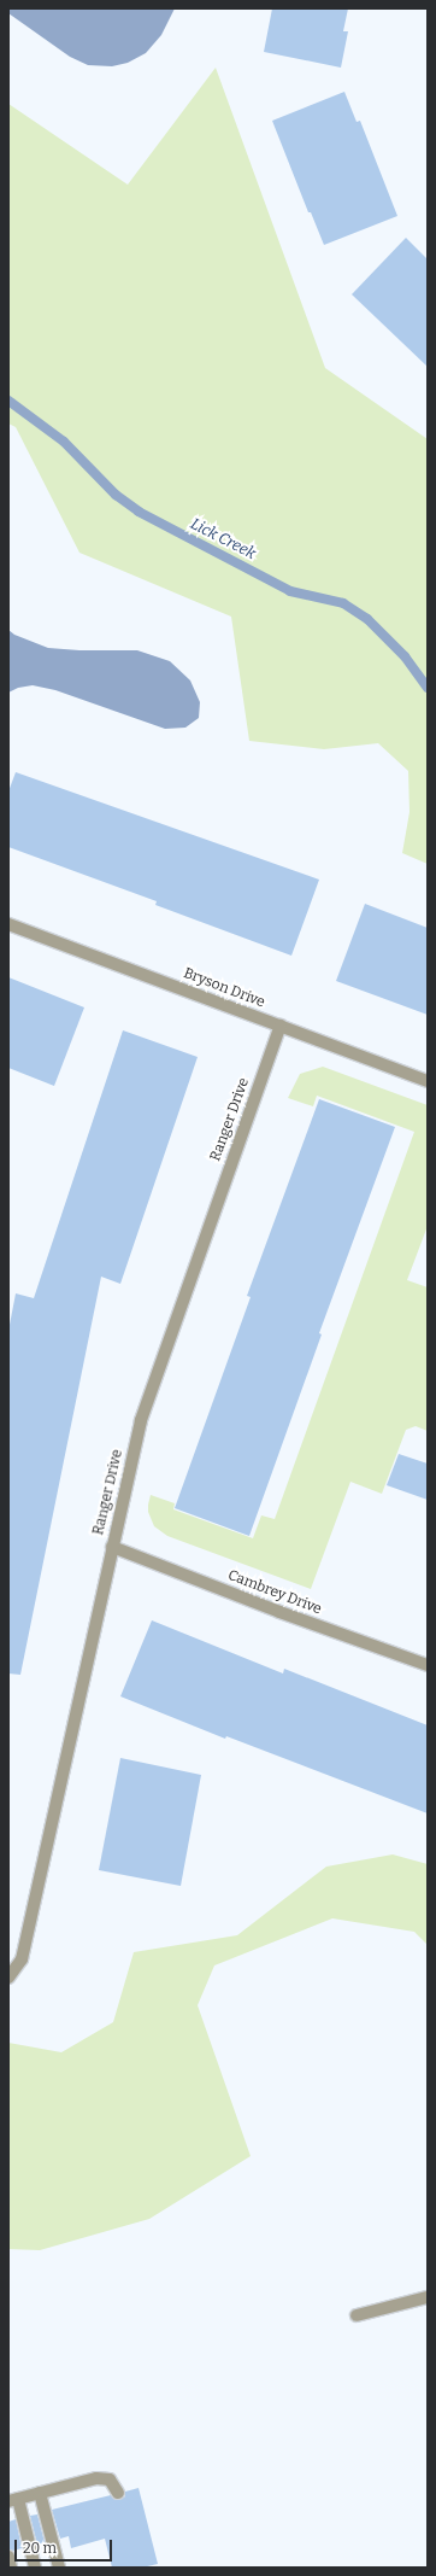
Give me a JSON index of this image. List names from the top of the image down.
{
  "streets": {
    "street": ["Bryson Drive", "Ranger Drive", "Cambrey Drive"]
  },
  "crossings": [
    ["Bryson Drive", "Ranger Drive"],
    ["Ranger Drive", "Cambrey Drive"]
  ],
  "water": ["Lick Creek"],
  "scale_bar": "20 m"
}
